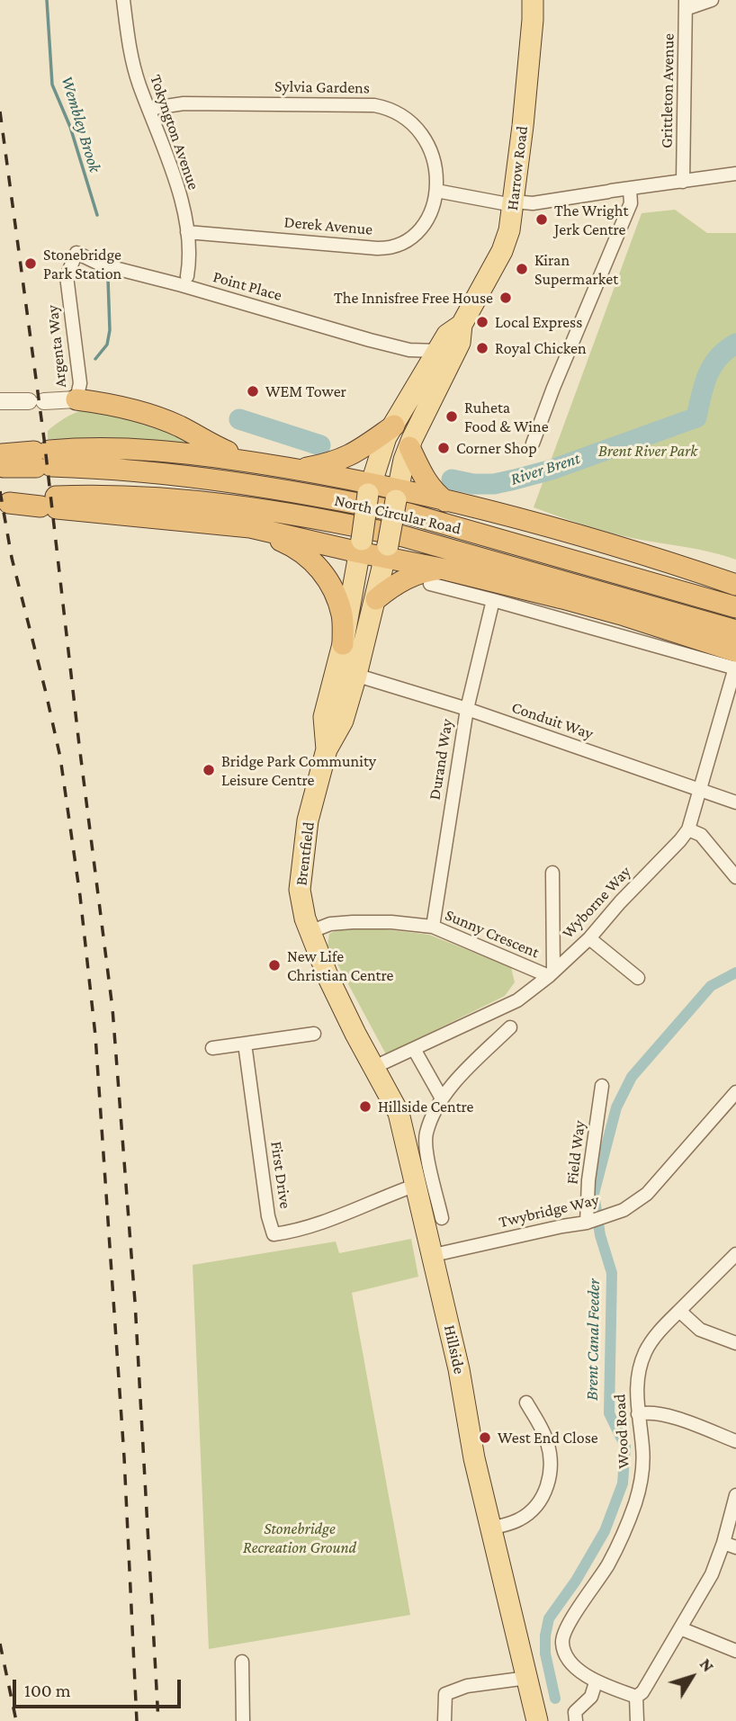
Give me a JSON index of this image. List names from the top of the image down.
{
  "streets": {
    "highway": ["North Circular Road"],
    "main road": ["Harrow Road", "Brentfield", "Hillside"],
    "street": [
      "Sylvia Gardens",
      "Grittleton Avenue",
      "Tokyngton Avenue",
      "Derek Avenue",
      "Point Place",
      "Argenta Way",
      "Conduit Way",
      "Durand Way",
      "Wyborne Way",
      "Sunny Crescent",
      "Field Way",
      "First Drive",
      "Twybridge Way",
      "Wood Road"
    ]
  },
  "crossings": [
    ["Sylvia Gardens", "Tokyngton Avenue"],
    ["Sylvia Gardens", "Derek Avenue"],
    ["Tokyngton Avenue", "Derek Avenue"],
    ["Harrow Road", "Point Place"],
    ["Harrow Road", "Brentfield"],
    ["Point Place", "Argenta Way"],
    ["Conduit Way", "Durand Way"],
    ["Conduit Way", "Brentfield"],
    ["Conduit Way", "Wyborne Way"],
    ["Durand Way", "Sunny Crescent"],
    ["Brentfield", "Sunny Crescent"],
    ["Brentfield", "Hillside"],
    ["Wyborne Way", "Sunny Crescent"],
    ["Wyborne Way", "Hillside"],
    ["Field Way", "Twybridge Way"],
    ["First Drive", "Hillside"],
    ["Twybridge Way", "Hillside"]
  ],
  "water": ["Wembley Brook", "River Brent", "Brent Canal Feeder"],
  "parks": ["Brent River Park", "Stonebridge Recreation Ground"],
  "places": [
    "The Wright Jerk Centre",
    "Stonebridge Park Station",
    "Kiran Supermarket",
    "The Innisfree Free House",
    "Local Express",
    "Royal Chicken",
    "WEM Tower",
    "Ruheta Food & Wine",
    "Corner Shop",
    "Bridge Park Community Leisure Centre",
    "New Life Christian Centre",
    "Hillside Centre",
    "West End Close"
  ],
  "scale_bar": "100 m",
  "north": "top right"
}
